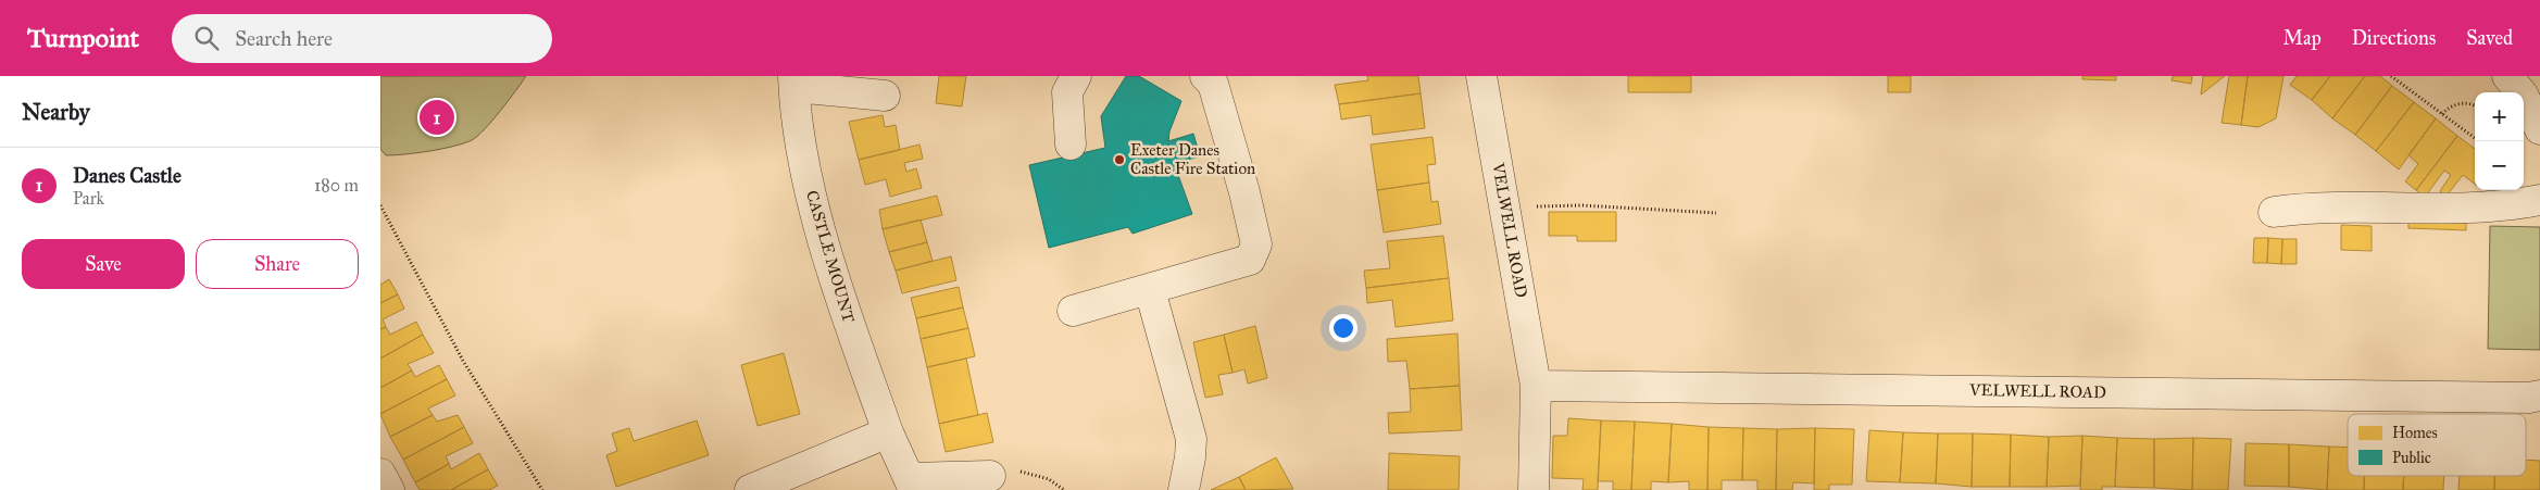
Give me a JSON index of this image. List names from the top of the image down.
{
  "streets": {
    "street": ["VELWELL ROAD", "CASTLE MOUNT"]
  },
  "places": ["Exeter Danes Castle Fire Station"],
  "legend": ["Homes", "Public"],
  "page": {
    "header": "Turnpoint",
    "search": "Search here",
    "nav": ["Map", "Directions", "Saved"],
    "heading": "Nearby",
    "map_buttons": ["+", "−"],
    "pins": "1",
    "list": [
      {
        "mark": "1",
        "name": "Danes Castle",
        "note": "Park",
        "value": "180 m"
      }
    ],
    "buttons": ["Save", "Share"]
  }
}
